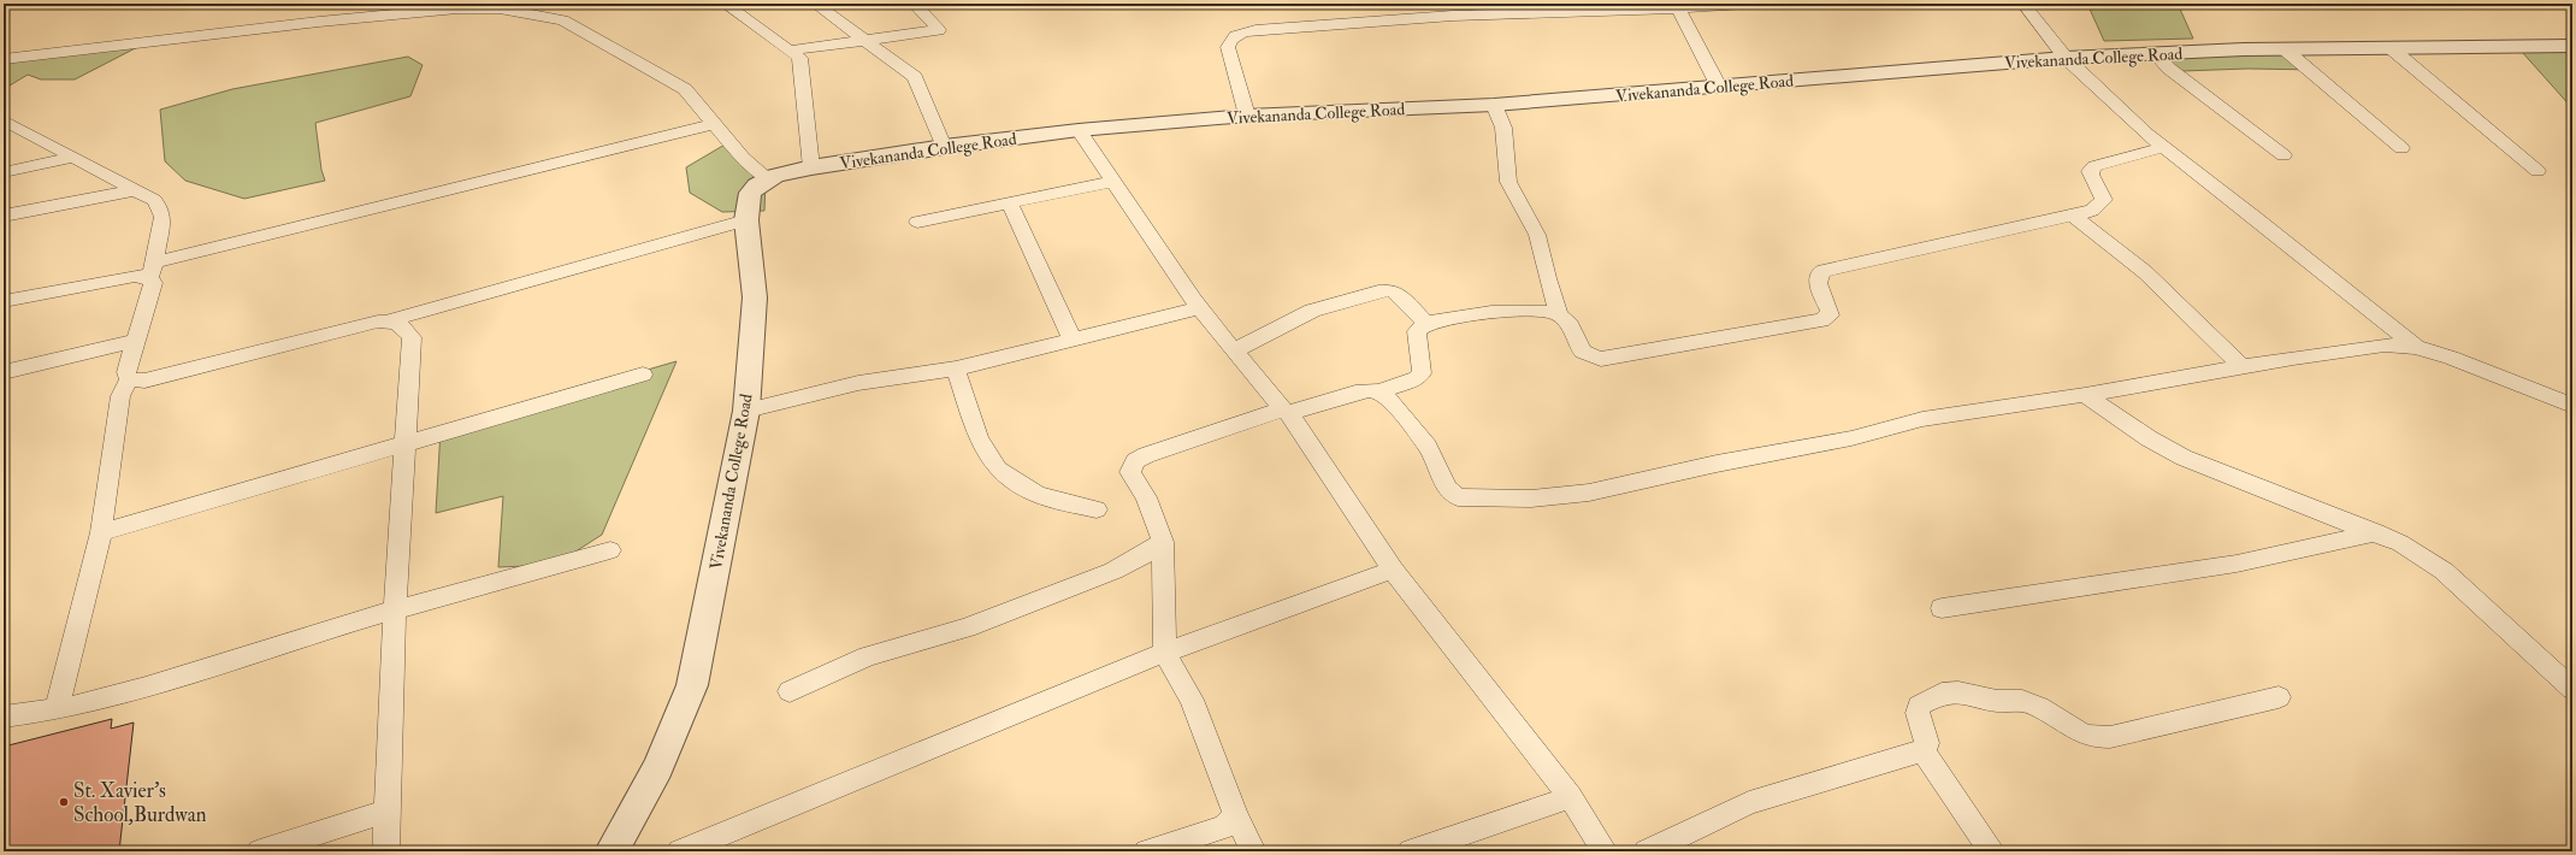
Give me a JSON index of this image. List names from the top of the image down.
{
  "streets": {
    "street": ["Vivekananda College Road"]
  },
  "places": ["St. Xavier's School,Burdwan"]
}
